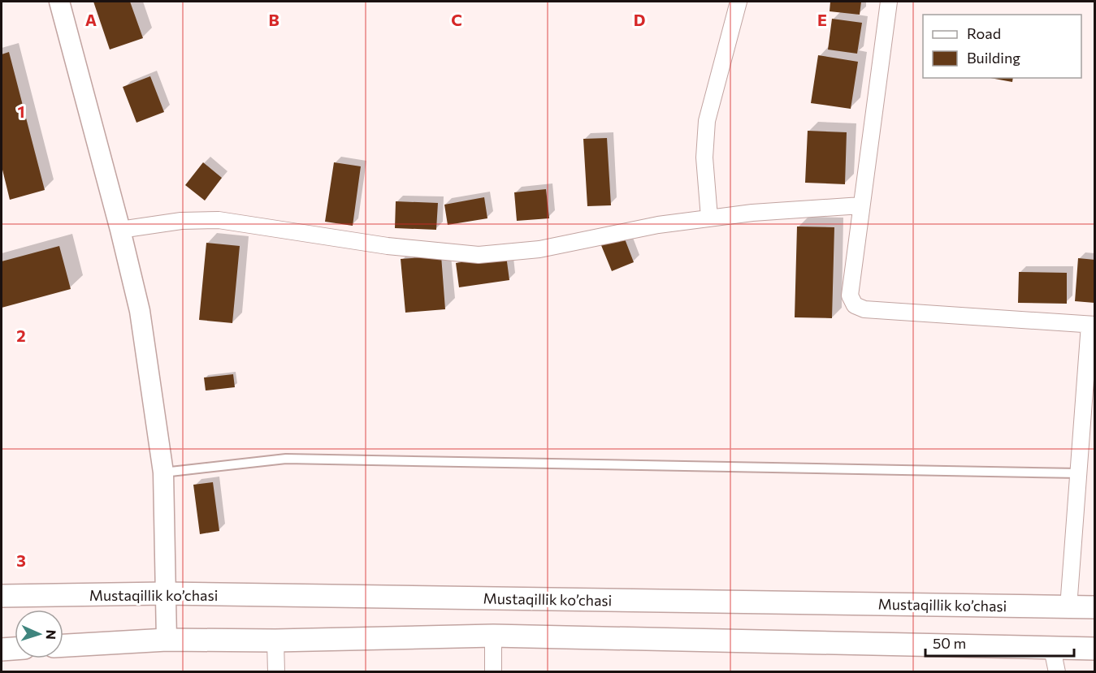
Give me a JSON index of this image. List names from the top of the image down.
{
  "streets": {
    "main road": ["Mustaqillik ko’chasi"]
  },
  "legend": ["Road", "Building"],
  "scale_bar": "50 m",
  "north": "right",
  "grid": {
    "columns": [
      "A",
      "B",
      "C",
      "D",
      "E"
    ],
    "rows": ["1", "2", "3"]
  }
}
